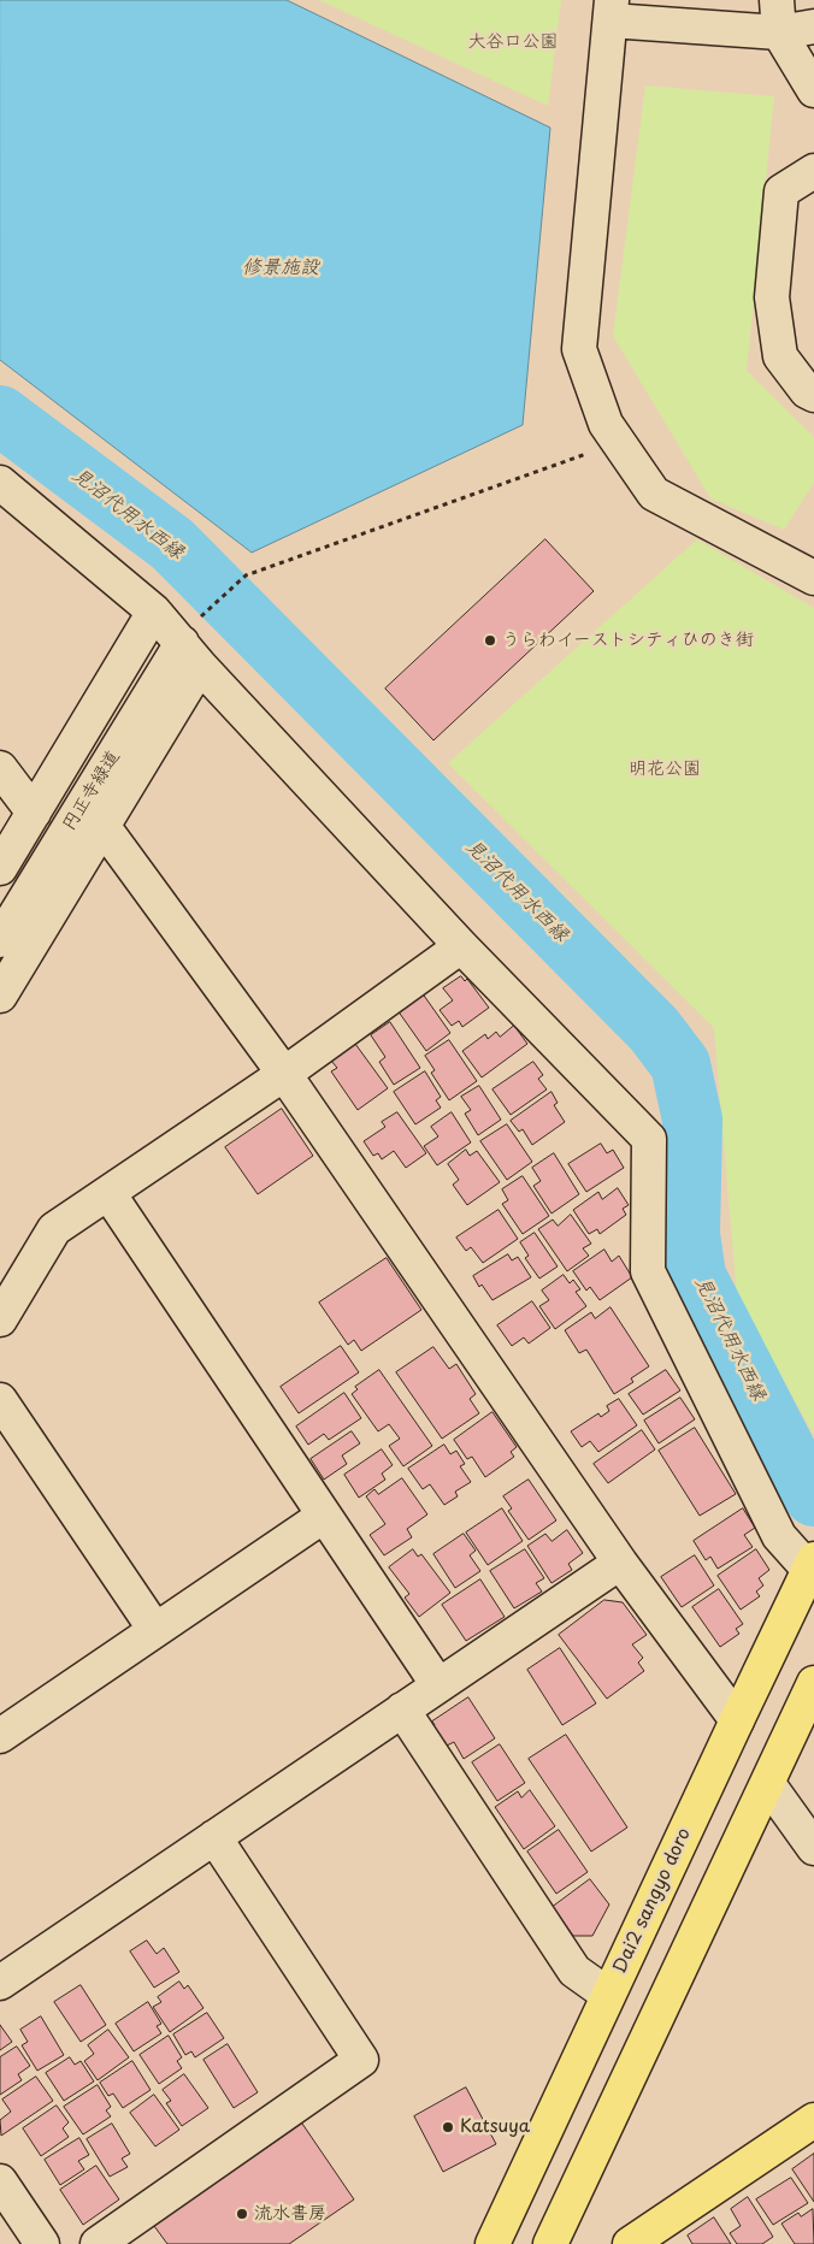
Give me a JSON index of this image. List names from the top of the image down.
{
  "streets": {
    "main road": ["Dai2 sangyo doro"],
    "street": ["円正寺緑道"]
  },
  "water": ["修景施設", "見沼代用水西縁"],
  "parks": ["大谷口公園", "明花公園"],
  "places": ["うらわイーストシティひのき街", "Katsuya", "流水書房"]
}
